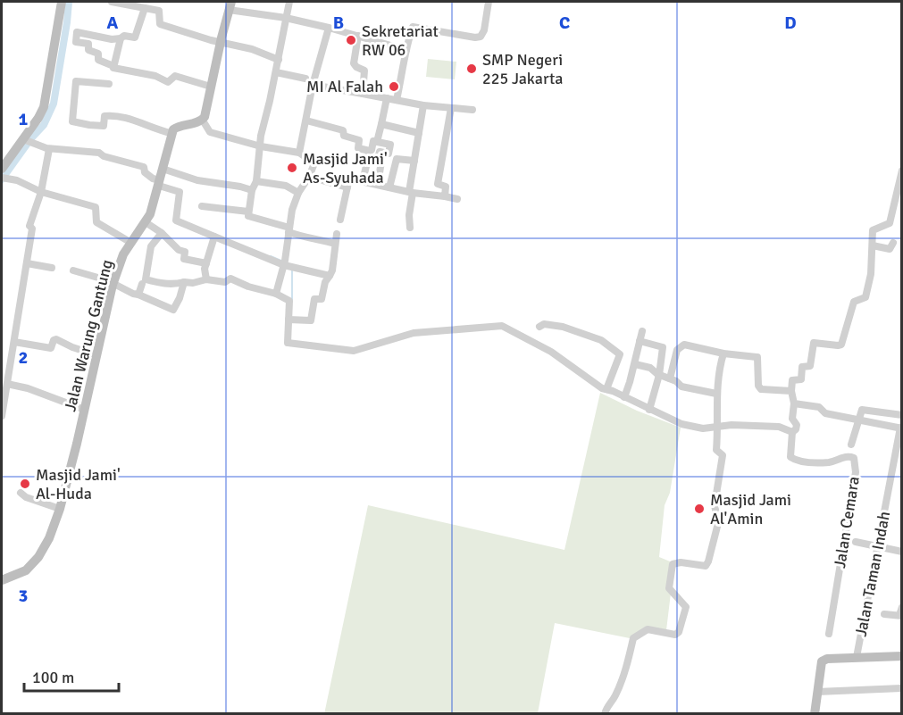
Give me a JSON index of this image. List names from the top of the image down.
{
  "streets": {
    "street": ["Jalan Warung Gantung", "Jalan Cemara", "Jalan Taman Indah"]
  },
  "places": [
    "Sekretariat RW 06",
    "SMP Negeri 225 Jakarta",
    "MI Al Falah",
    "Masjid Jami' As-Syuhada",
    "Masjid Jami' Al-Huda",
    "Masjid Jami Al'Amin"
  ],
  "scale_bar": "100 m",
  "grid": {
    "columns": [
      "A",
      "B",
      "C",
      "D"
    ],
    "rows": ["1", "2", "3"]
  }
}
